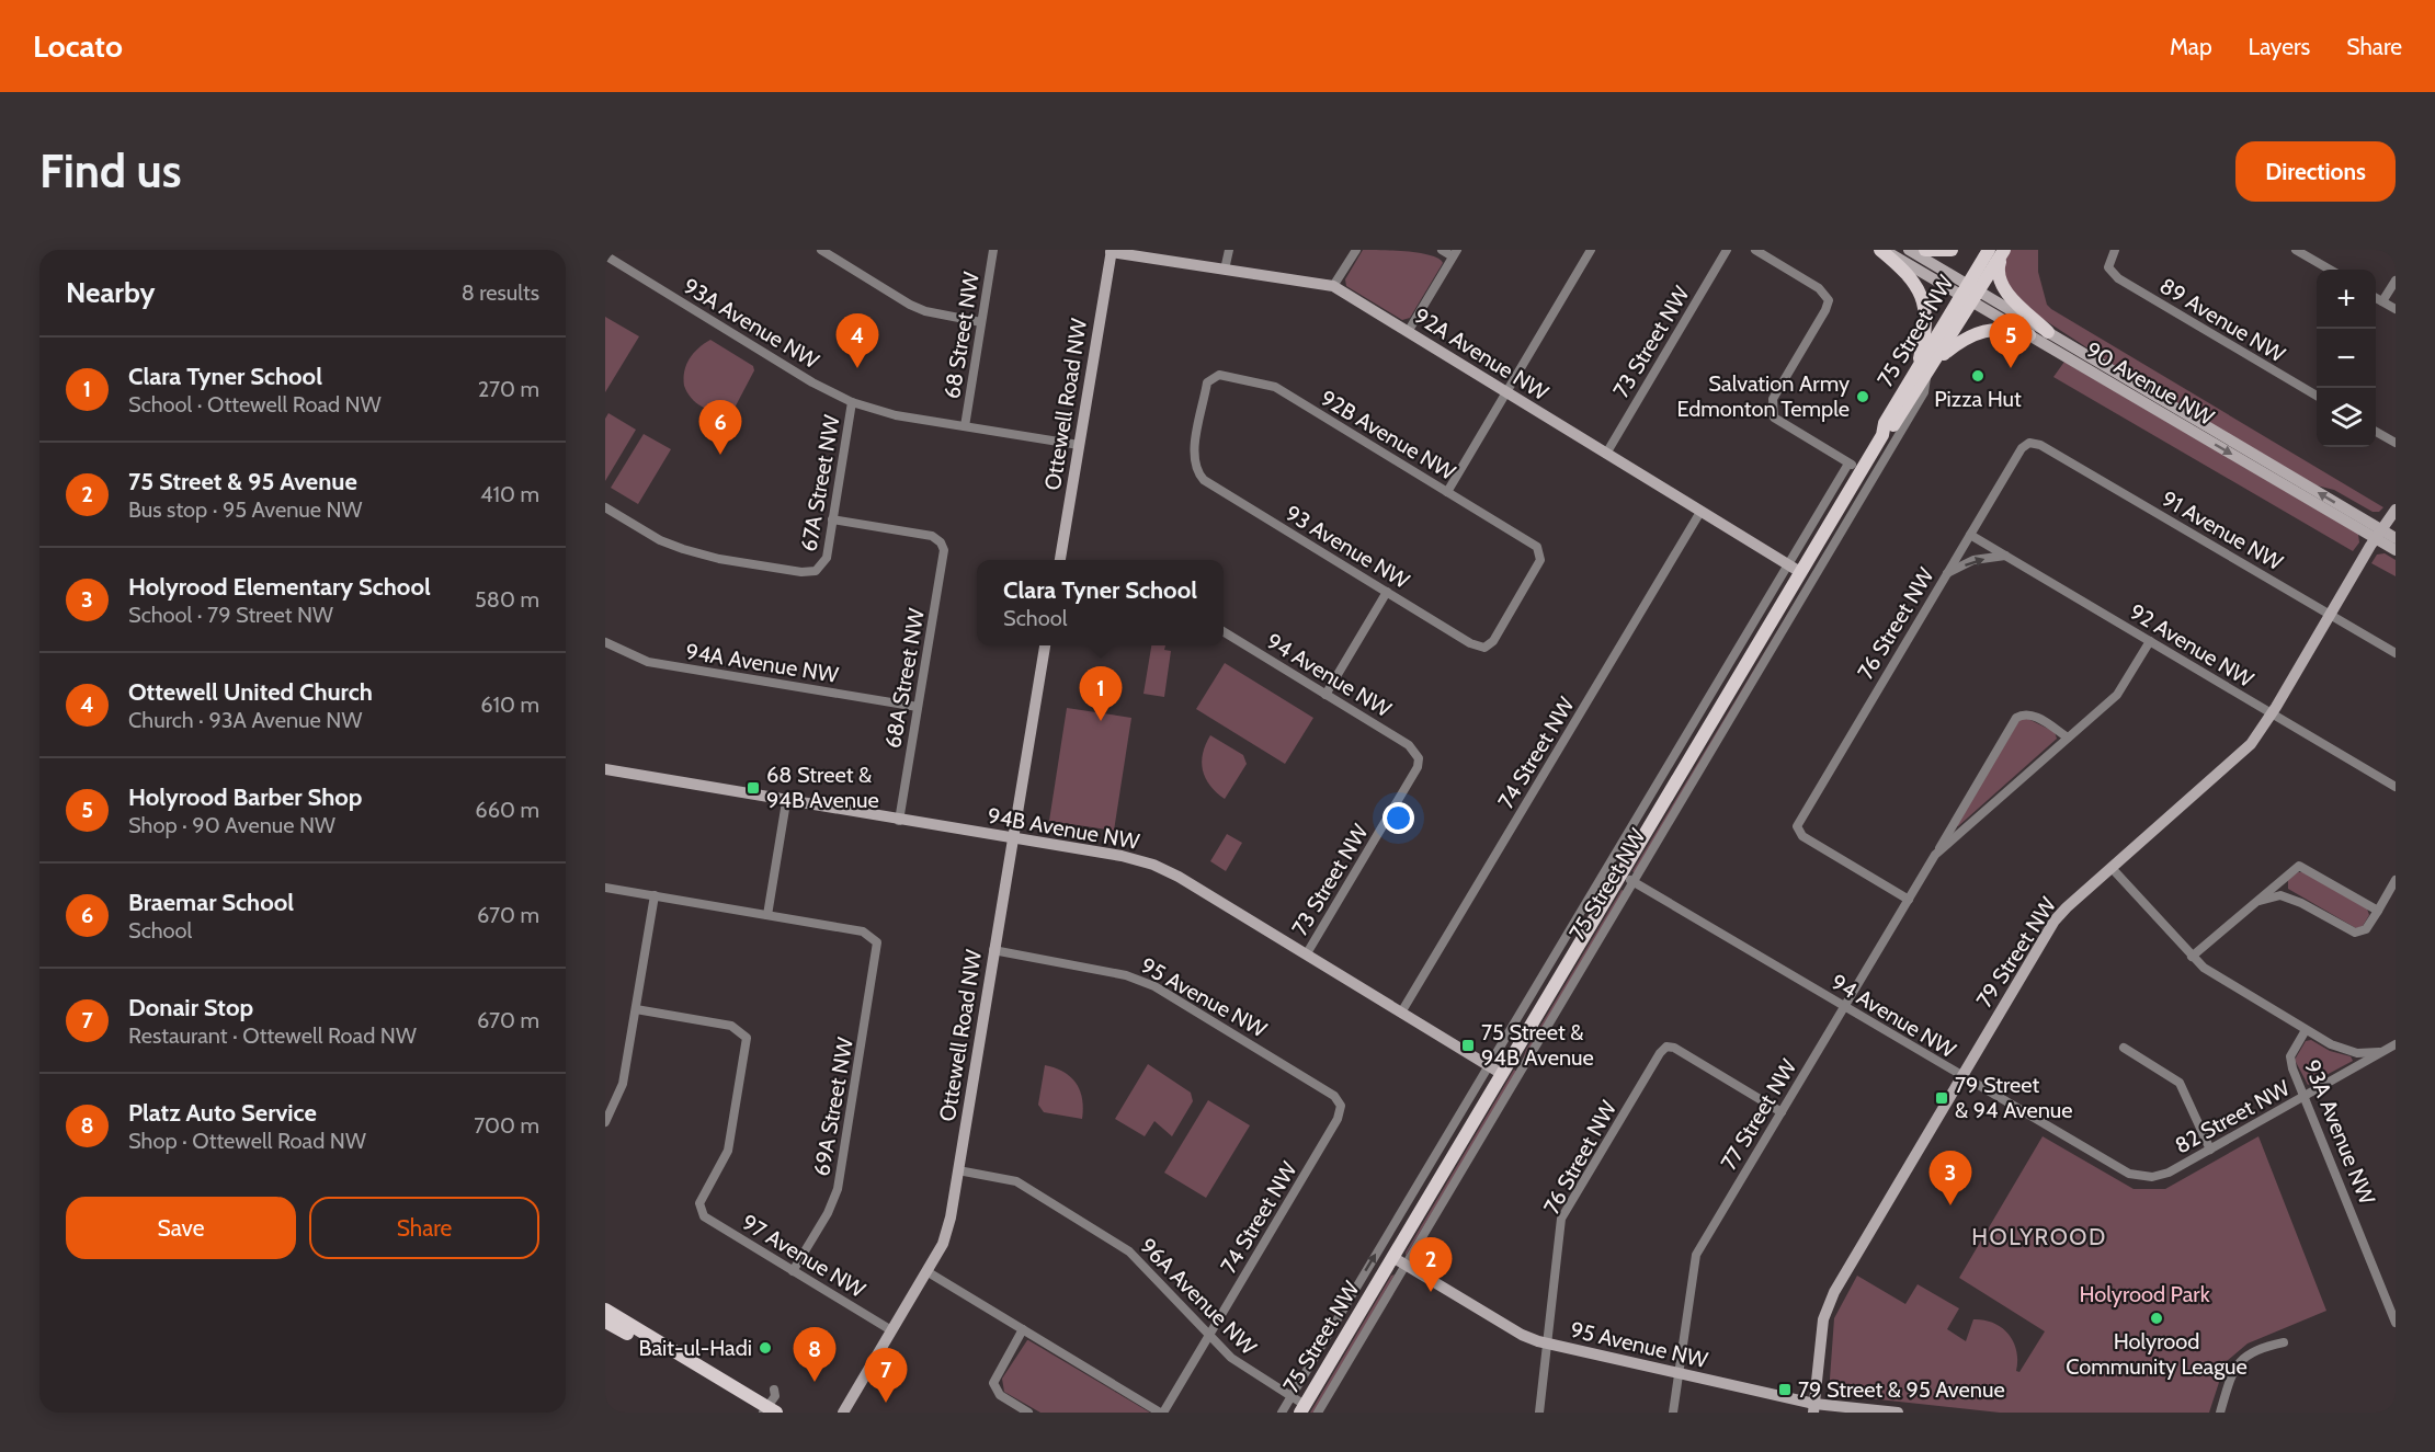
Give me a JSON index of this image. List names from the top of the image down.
{
  "streets": {
    "main road": ["75 Street NW"],
    "street": [
      "89 Avenue NW",
      "93A Avenue NW",
      "68 Street NW",
      "73 Street NW",
      "92A Avenue NW",
      "90 Avenue NW",
      "Ottewell Road NW",
      "92B Avenue NW",
      "67A Street NW",
      "91 Avenue NW",
      "93 Avenue NW",
      "76 Street NW",
      "92 Avenue NW",
      "94A Avenue NW",
      "94 Avenue NW",
      "68A Street NW",
      "74 Street NW",
      "94B Avenue NW",
      "79 Street NW",
      "95 Avenue NW",
      "69A Street NW",
      "77 Street NW",
      "82 Street NW",
      "97 Avenue NW",
      "96A Avenue NW"
    ]
  },
  "crossings": [
    ["93A Avenue NW", "68 Street NW"],
    ["93A Avenue NW", "Ottewell Road NW"],
    ["93A Avenue NW", "67A Street NW"],
    ["93A Avenue NW", "79 Street NW"],
    ["93A Avenue NW", "82 Street NW"],
    ["75 Street NW", "92A Avenue NW"],
    ["75 Street NW", "90 Avenue NW"],
    ["75 Street NW", "94 Avenue NW"],
    ["75 Street NW", "94B Avenue NW"],
    ["75 Street NW", "95 Avenue NW"],
    ["75 Street NW", "96A Avenue NW"],
    ["73 Street NW", "92A Avenue NW"],
    ["73 Street NW", "94 Avenue NW"],
    ["73 Street NW", "94B Avenue NW"],
    ["92A Avenue NW", "Ottewell Road NW"],
    ["92A Avenue NW", "74 Street NW"],
    ["90 Avenue NW", "79 Street NW"],
    ["Ottewell Road NW", "94B Avenue NW"],
    ["Ottewell Road NW", "95 Avenue NW"],
    ["Ottewell Road NW", "97 Avenue NW"],
    ["Ottewell Road NW", "96A Avenue NW"],
    ["92B Avenue NW", "93 Avenue NW"],
    ["67A Street NW", "68A Street NW"],
    ["91 Avenue NW", "76 Street NW"],
    ["91 Avenue NW", "79 Street NW"],
    ["76 Street NW", "92 Avenue NW"],
    ["76 Street NW", "95 Avenue NW"],
    ["76 Street NW", "77 Street NW"],
    ["92 Avenue NW", "79 Street NW"],
    ["92 Avenue NW", "77 Street NW"],
    ["94A Avenue NW", "68A Street NW"],
    ["94 Avenue NW", "79 Street NW"],
    ["94 Avenue NW", "77 Street NW"],
    ["94 Avenue NW", "82 Street NW"],
    ["68A Street NW", "94B Avenue NW"],
    ["74 Street NW", "94B Avenue NW"],
    ["74 Street NW", "95 Avenue NW"],
    ["74 Street NW", "96A Avenue NW"],
    ["79 Street NW", "95 Avenue NW"],
    ["95 Avenue NW", "77 Street NW"],
    ["69A Street NW", "97 Avenue NW"]
  ],
  "districts": ["HOLYROOD"],
  "parks": ["Holyrood Park"],
  "places": {
    "other": [
      "Pizza Hut",
      "Salvation Army Edmonton Temple",
      "Holyrood Community League",
      "Bait-ul-Hadi"
    ],
    "transit": [
      "68 Street & 94B Avenue",
      "75 Street & 94B Avenue",
      "79 Street & 94 Avenue",
      "79 Street & 95 Avenue"
    ]
  },
  "page": {
    "header": "Locato",
    "nav": ["Map", "Layers", "Share"],
    "buttons": [
      "Directions",
      ["Save", "Share"]
    ],
    "title": "Find us",
    "heading": ["Nearby", "8 results"],
    "map_buttons": ["+", "−"],
    "pins": [
      "4",
      "5",
      "6",
      "1",
      "3",
      "2",
      "8",
      "7"
    ],
    "list": [
      {
        "mark": "1",
        "name": "Clara Tyner School",
        "note": "School · Ottewell Road NW",
        "value": "270 m"
      },
      {
        "mark": "2",
        "name": "75 Street & 95 Avenue",
        "note": "Bus stop · 95 Avenue NW",
        "value": "410 m"
      },
      {
        "mark": "3",
        "name": "Holyrood Elementary School",
        "note": "School · 79 Street NW",
        "value": "580 m"
      },
      {
        "mark": "4",
        "name": "Ottewell United Church",
        "note": "Church · 93A Avenue NW",
        "value": "610 m"
      },
      {
        "mark": "5",
        "name": "Holyrood Barber Shop",
        "note": "Shop · 90 Avenue NW",
        "value": "660 m"
      },
      {
        "mark": "6",
        "name": "Braemar School",
        "note": "School",
        "value": "670 m"
      },
      {
        "mark": "7",
        "name": "Donair Stop",
        "note": "Restaurant · Ottewell Road NW",
        "value": "670 m"
      },
      {
        "mark": "8",
        "name": "Platz Auto Service",
        "note": "Shop · Ottewell Road NW",
        "value": "700 m"
      }
    ],
    "popup": ["Clara Tyner School", "School"]
  }
}
